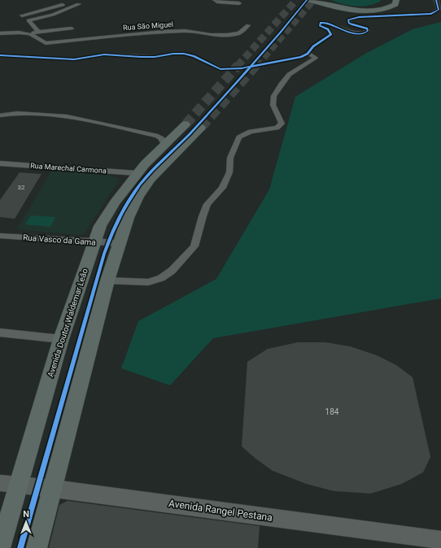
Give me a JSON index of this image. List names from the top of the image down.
{
  "streets": {
    "main road": ["Avenida Doutor Waldemar Leão", "Avenida Rangel Pestana"],
    "street": ["Rua São Miguel", "Rua Marechal Carmona", "Rua Vasco da Gama"]
  },
  "crossings": [
    ["Rua Marechal Carmona", "Avenida Doutor Waldemar Leão"],
    ["Rua Vasco da Gama", "Avenida Doutor Waldemar Leão"],
    ["Avenida Doutor Waldemar Leão", "Avenida Rangel Pestana"]
  ],
  "house_numbers": ["32", "184"],
  "north": "top"
}
